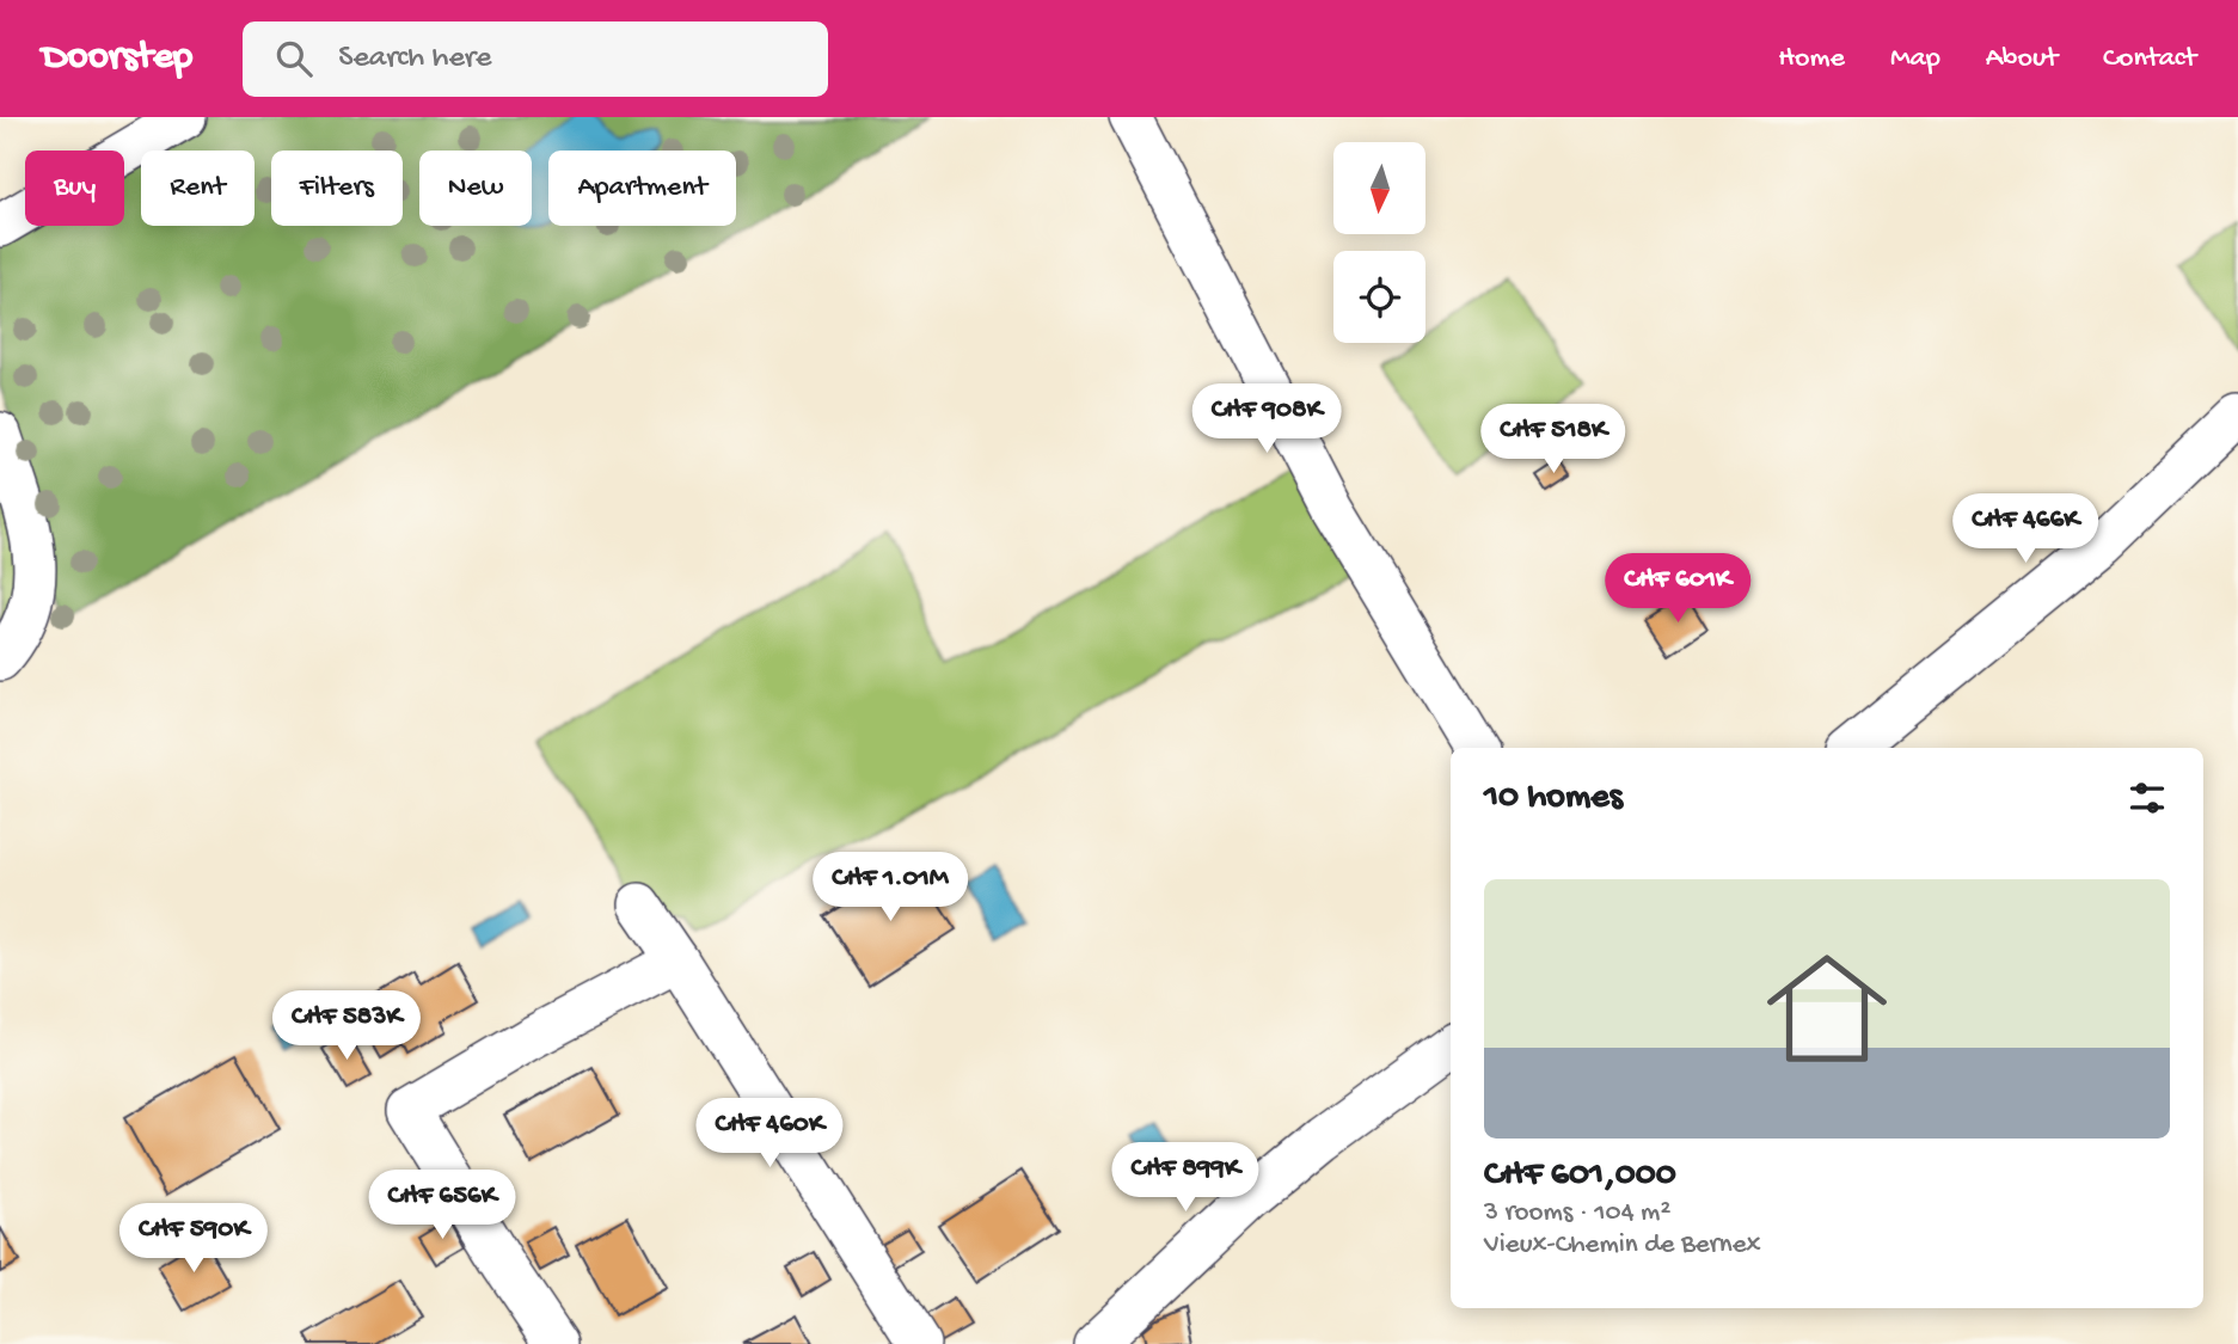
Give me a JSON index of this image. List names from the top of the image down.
{
  "north": "bottom",
  "page": {
    "header": "Doorstep",
    "search": "Search here",
    "nav": [
      "Home",
      "Map",
      "About",
      "Contact"
    ],
    "chip": [
      "Buy",
      "Rent",
      "Filters",
      "New",
      "Apartment"
    ],
    "price": [
      "CHF 908K",
      "CHF 518K",
      "CHF 466K",
      "CHF 601K",
      "CHF 1.01M",
      "CHF 583K",
      "CHF 460K",
      "CHF 899K",
      "CHF 656K",
      "CHF 590K"
    ],
    "heading": "10 homes",
    "list": [
      {
        "name": "CHF 601,000",
        "note": "3 rooms · 104 m² · Vieux-Chemin de Bernex"
      }
    ]
  }
}
